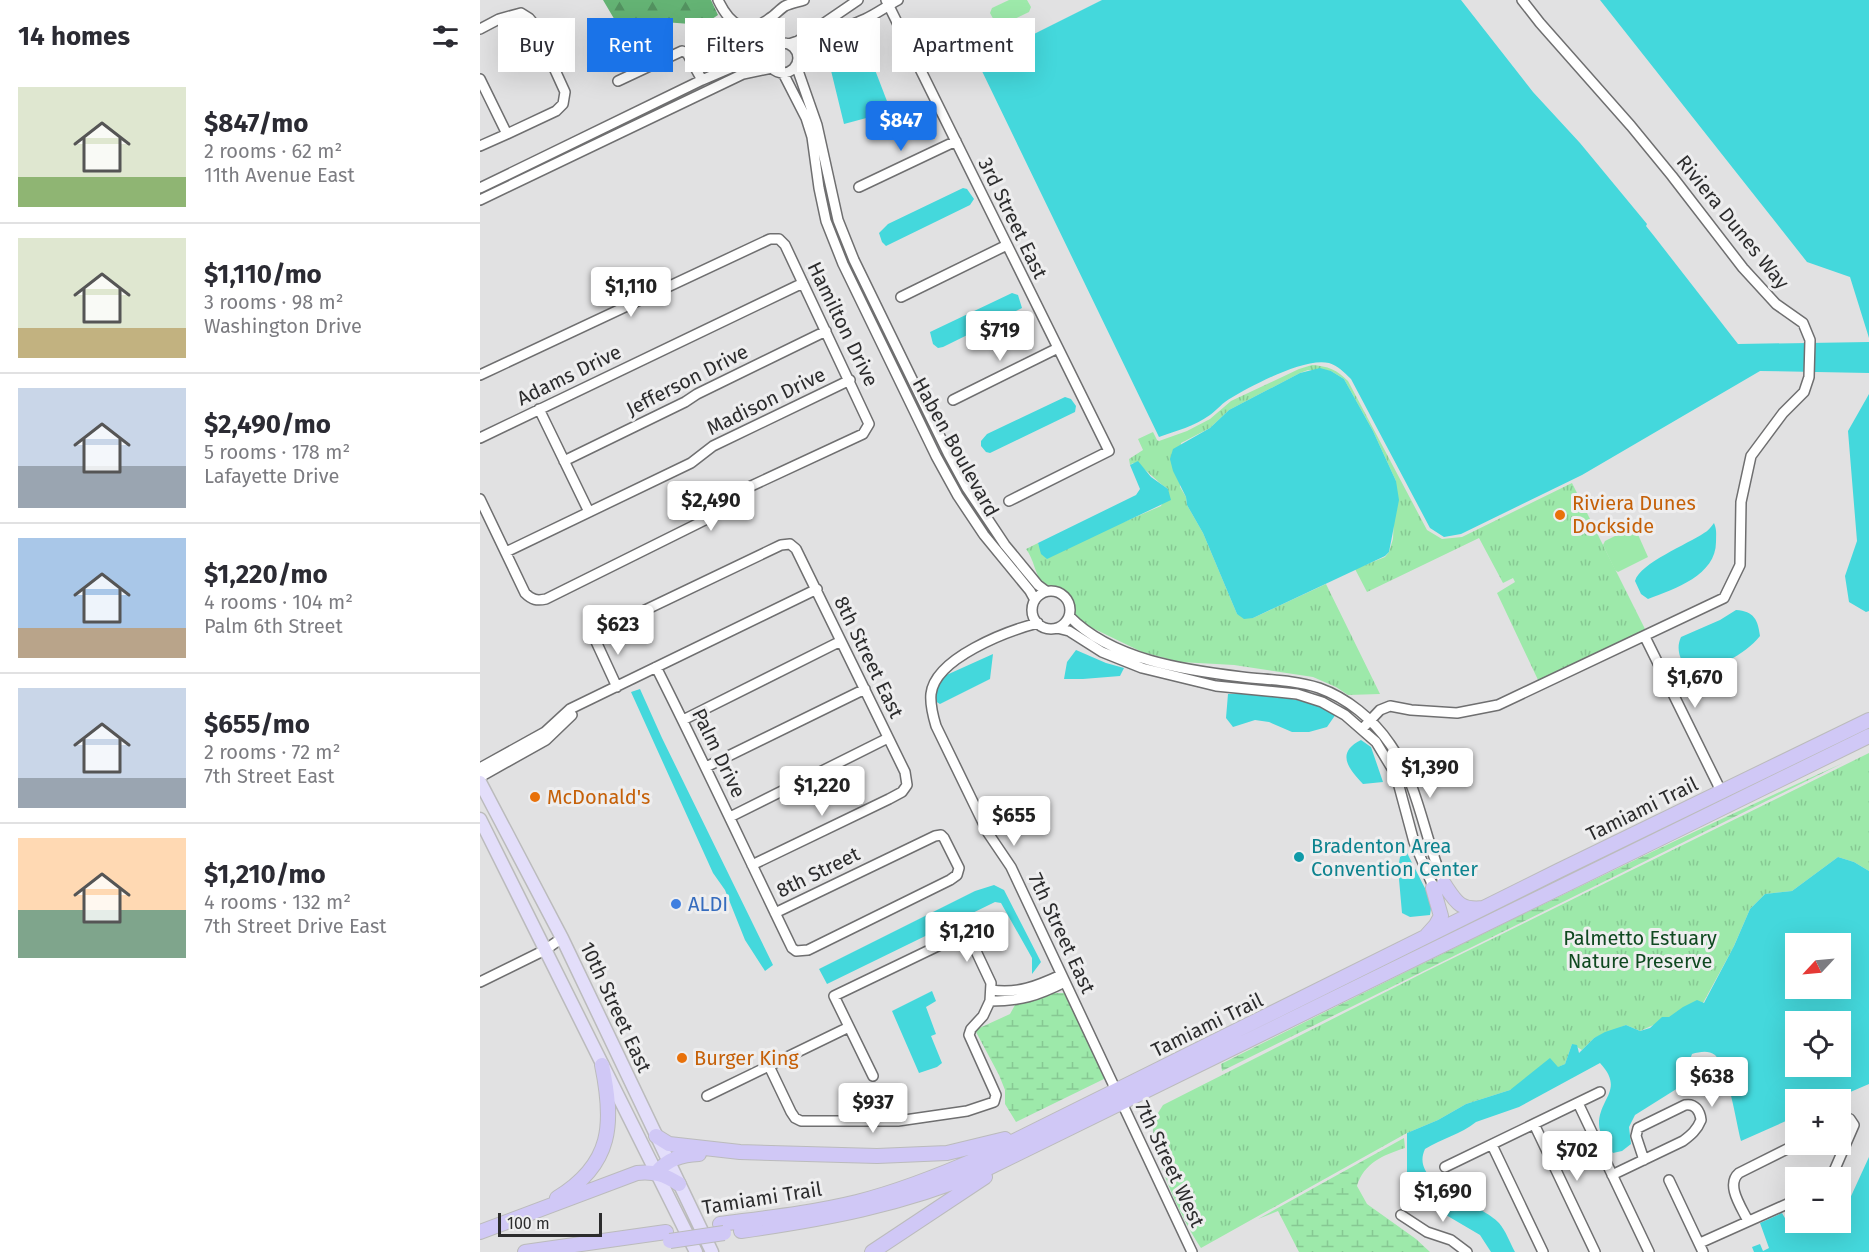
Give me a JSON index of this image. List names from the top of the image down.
{
  "streets": {
    "highway": ["Tamiami Trail"],
    "main road": ["10th Street East"],
    "street": [
      "3rd Street East",
      "Riviera Dunes Way",
      "Hamilton Drive",
      "Adams Drive",
      "Jefferson Drive",
      "Madison Drive",
      "Haben Boulevard",
      "8th Street East",
      "Palm Drive",
      "8th Street",
      "7th Street East",
      "7th Street West"
    ]
  },
  "crossings": [
    ["Hamilton Drive", "Adams Drive"],
    ["Hamilton Drive", "Jefferson Drive"],
    ["Hamilton Drive", "Madison Drive"],
    ["Haben Boulevard", "7th Street East"],
    ["8th Street East", "Palm Drive"],
    ["Palm Drive", "8th Street"],
    ["Tamiami Trail", "7th Street East"],
    ["Tamiami Trail", "7th Street West"],
    ["7th Street East", "7th Street West"]
  ],
  "parks": ["Palmetto Estuary Nature Preserve"],
  "places": [
    "Riviera Dunes Dockside",
    "McDonald's",
    "Bradenton Area Convention Center",
    "ALDI",
    "Burger King"
  ],
  "scale_bar": "100 m",
  "north": "bottom left",
  "page": {
    "heading": "14 homes",
    "chip": [
      "Buy",
      "Rent",
      "Filters",
      "New",
      "Apartment"
    ],
    "list": [
      {
        "name": "$847/mo",
        "note": "2 rooms · 62 m² · 11th Avenue East"
      },
      {
        "name": "$1,110/mo",
        "note": "3 rooms · 98 m² · Washington Drive"
      },
      {
        "name": "$2,490/mo",
        "note": "5 rooms · 178 m² · Lafayette Drive"
      },
      {
        "name": "$1,220/mo",
        "note": "4 rooms · 104 m² · Palm 6th Street"
      },
      {
        "name": "$655/mo",
        "note": "2 rooms · 72 m² · 7th Street East"
      },
      {
        "name": "$1,210/mo",
        "note": "4 rooms · 132 m² · 7th Street Drive East"
      }
    ],
    "price": [
      "$847",
      "$1,110",
      "$719",
      "$2,490",
      "$623",
      "$1,670",
      "$1,390",
      "$1,220",
      "$655",
      "$1,210",
      "$638",
      "$937",
      "$702",
      "$1,690"
    ],
    "map_buttons": ["+", "−"],
    "scale": "100 m"
  }
}
